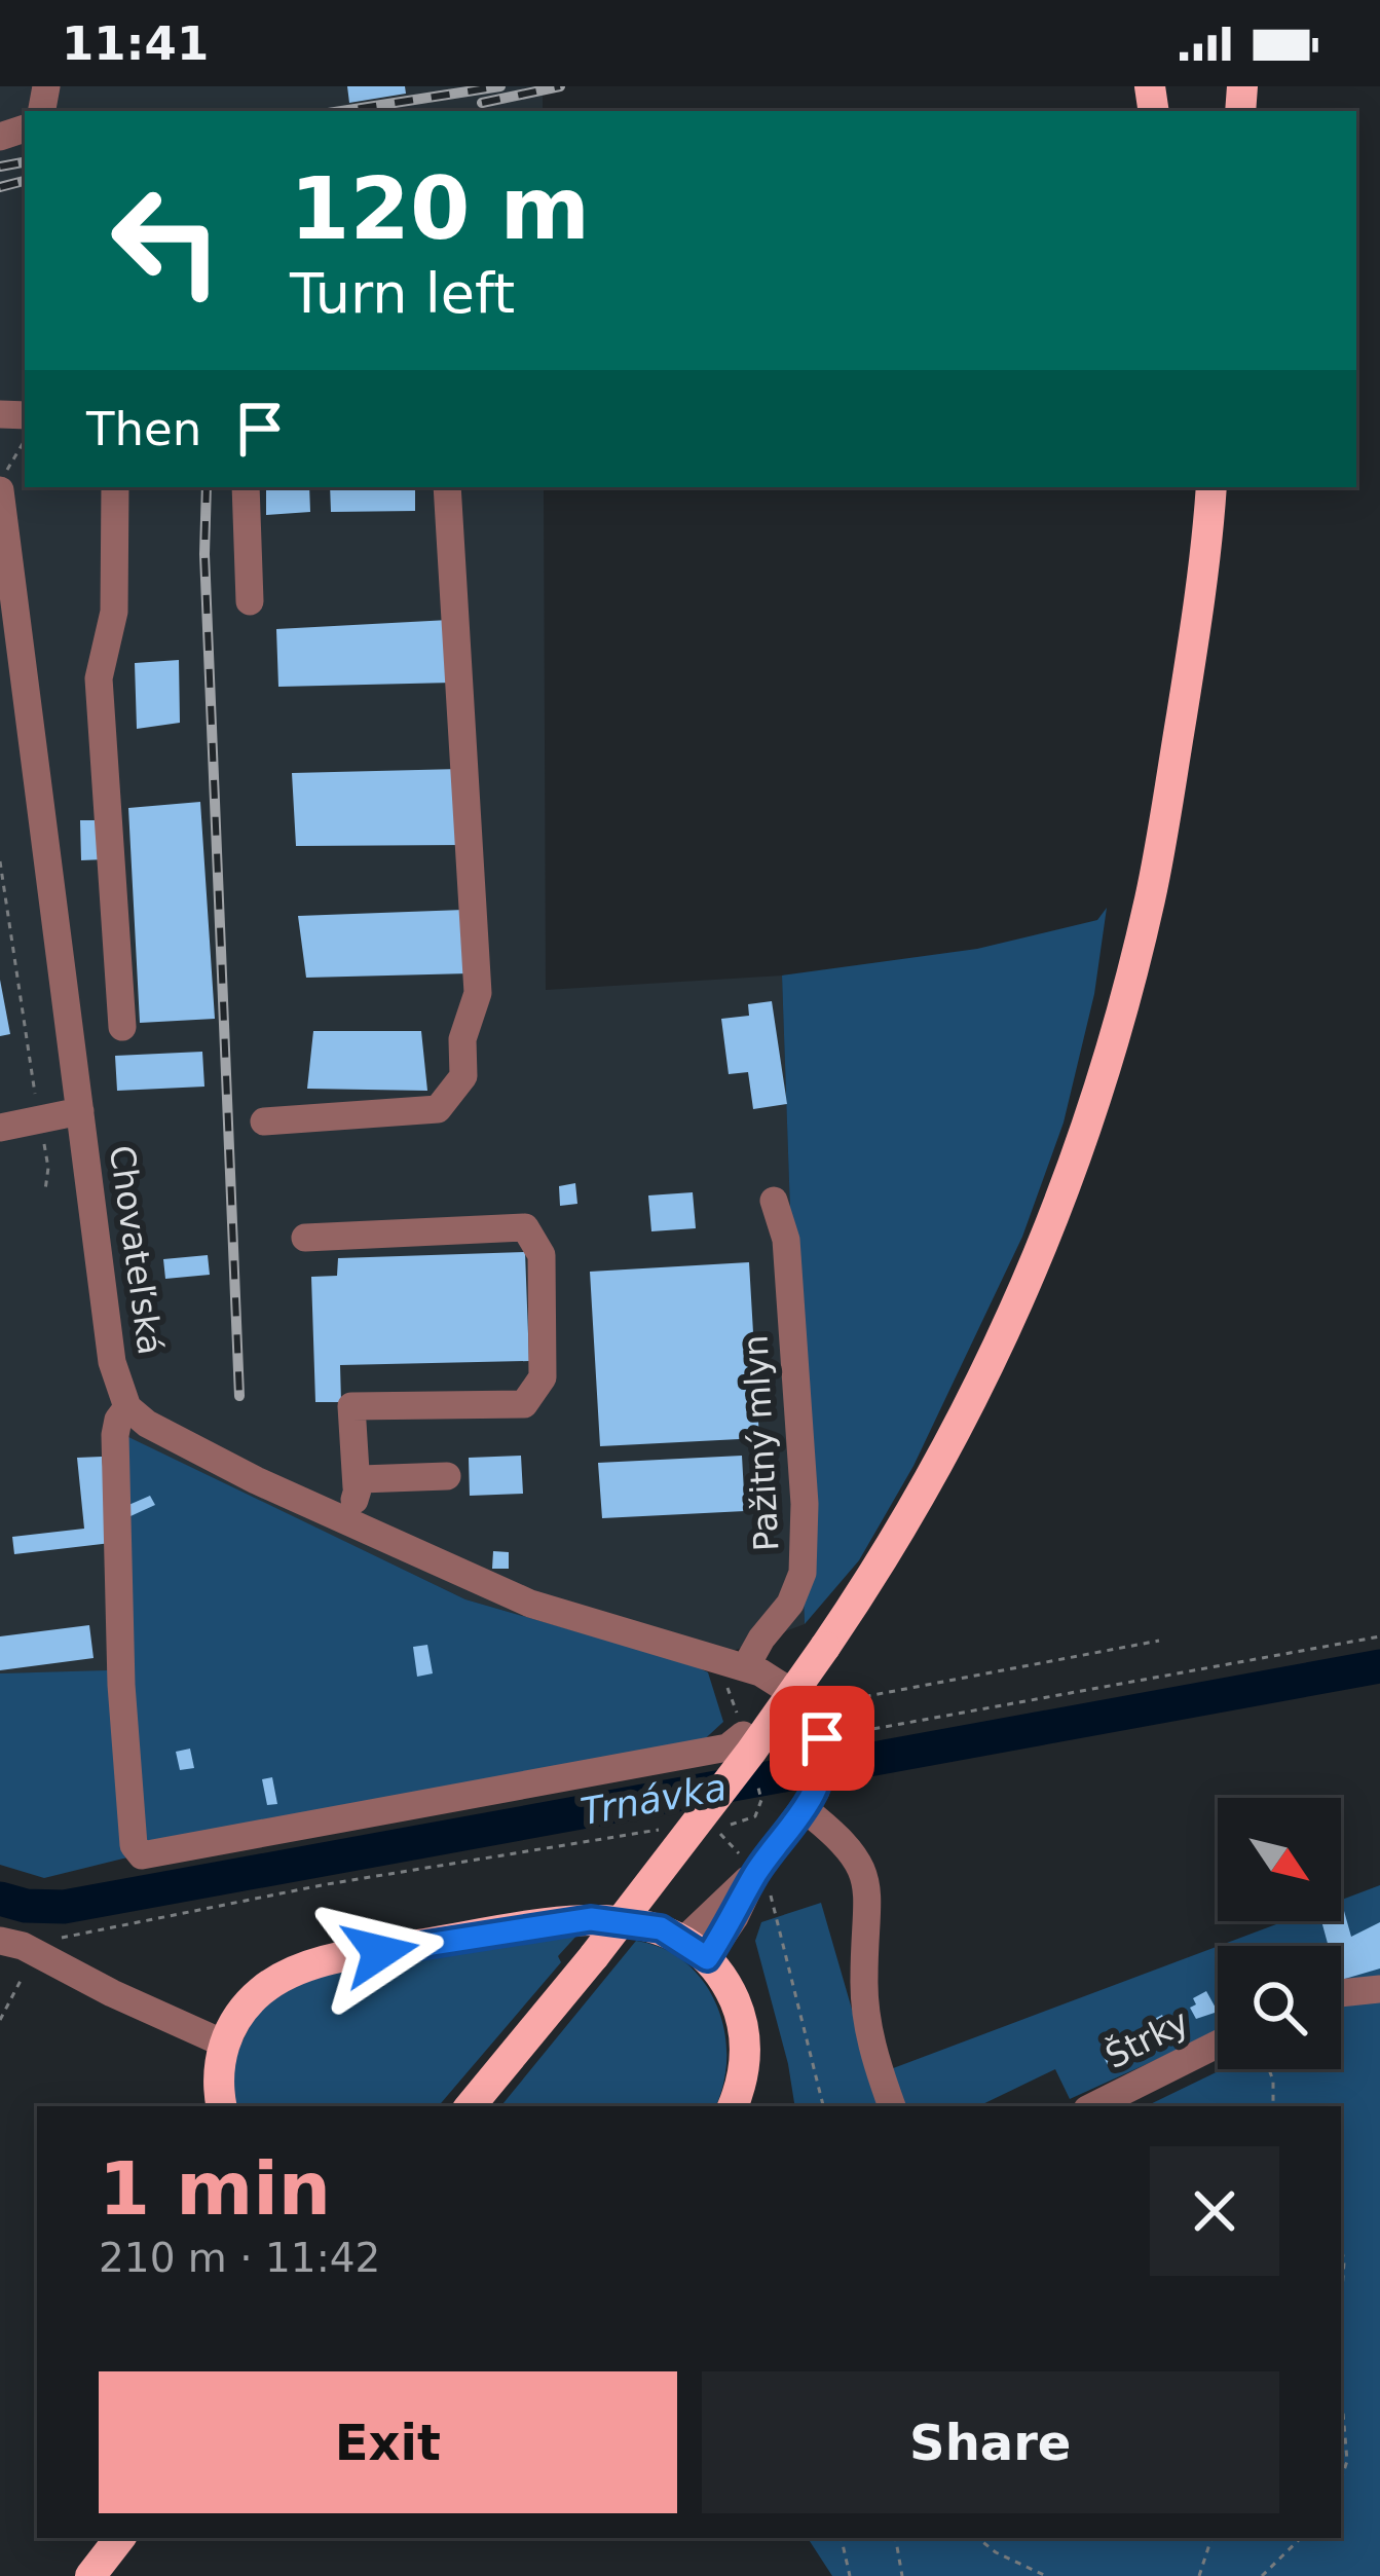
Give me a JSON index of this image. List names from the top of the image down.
{
  "streets": {
    "street": ["Chovateľská", "Pažitný mlyn", "Štrky"]
  },
  "crossings": [
    ["Chovateľská", "Pažitný mlyn"]
  ],
  "water": ["Trnávka"],
  "north": "bottom right",
  "page": {
    "status": "11:41",
    "turn": ["120 m", "Turn left"],
    "then": "Then",
    "heading": ["1 min", "210 m · 11:42"],
    "buttons": ["Exit", "Share"]
  }
}
